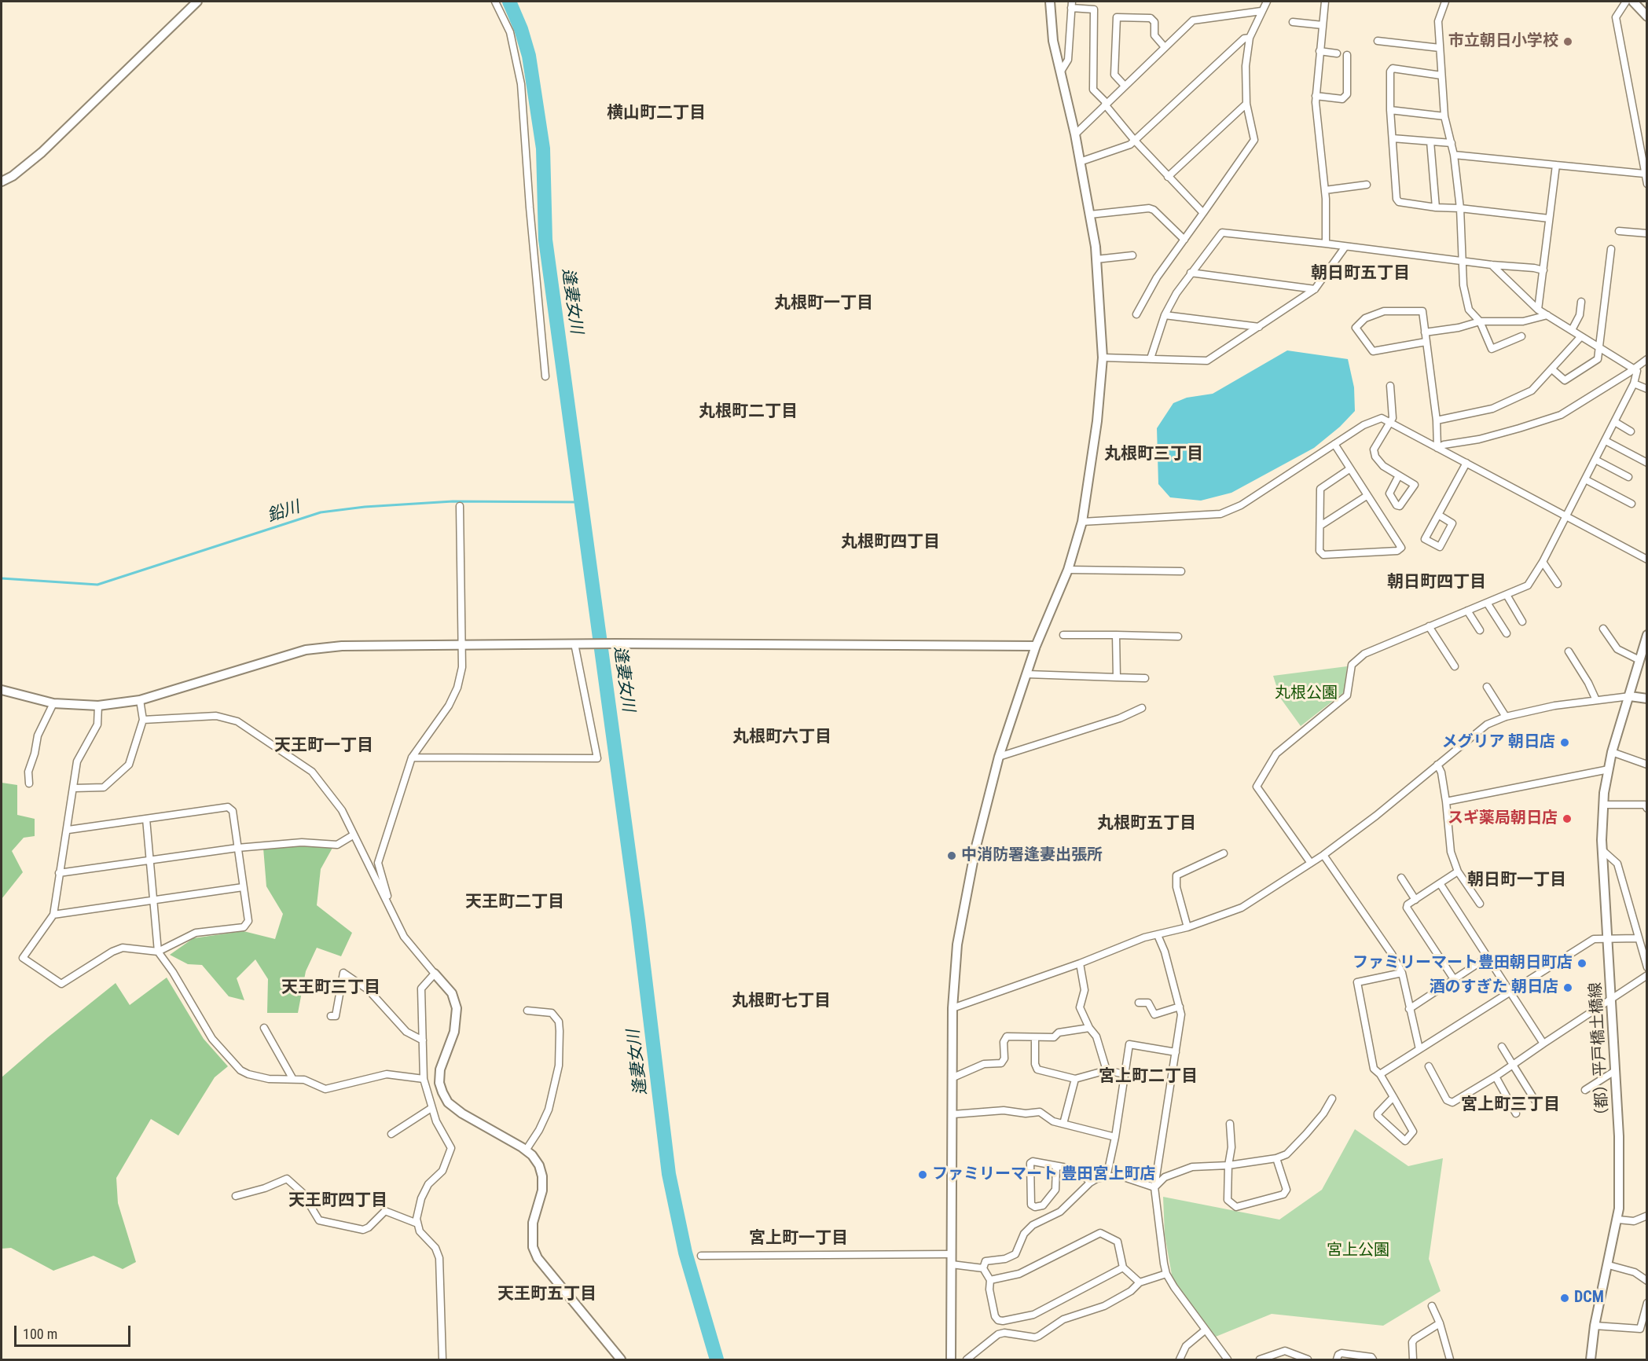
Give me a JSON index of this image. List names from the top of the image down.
{
  "streets": {
    "street": ["（都）平戸橋土橋線"]
  },
  "districts": [
    "横山町二丁目",
    "朝日町五丁目",
    "丸根町一丁目",
    "丸根町二丁目",
    "丸根町三丁目",
    "丸根町四丁目",
    "朝日町四丁目",
    "丸根町六丁目",
    "天王町一丁目",
    "丸根町五丁目",
    "朝日町一丁目",
    "天王町二丁目",
    "天王町三丁目",
    "丸根町七丁目",
    "宮上町二丁目",
    "宮上町三丁目",
    "天王町四丁目",
    "宮上町一丁目",
    "天王町五丁目"
  ],
  "water": ["逢妻女川", "鉛川"],
  "parks": ["丸根公園", "宮上公園"],
  "places": [
    "市立朝日小学校",
    "メグリア 朝日店",
    "スギ薬局朝日店",
    "中消防署逢妻出張所",
    "ファミリーマート豊田朝日町店",
    "酒のすぎた 朝日店",
    "ファミリーマート 豊田宮上町店",
    "DCM"
  ],
  "scale_bar": "100 m"
}
